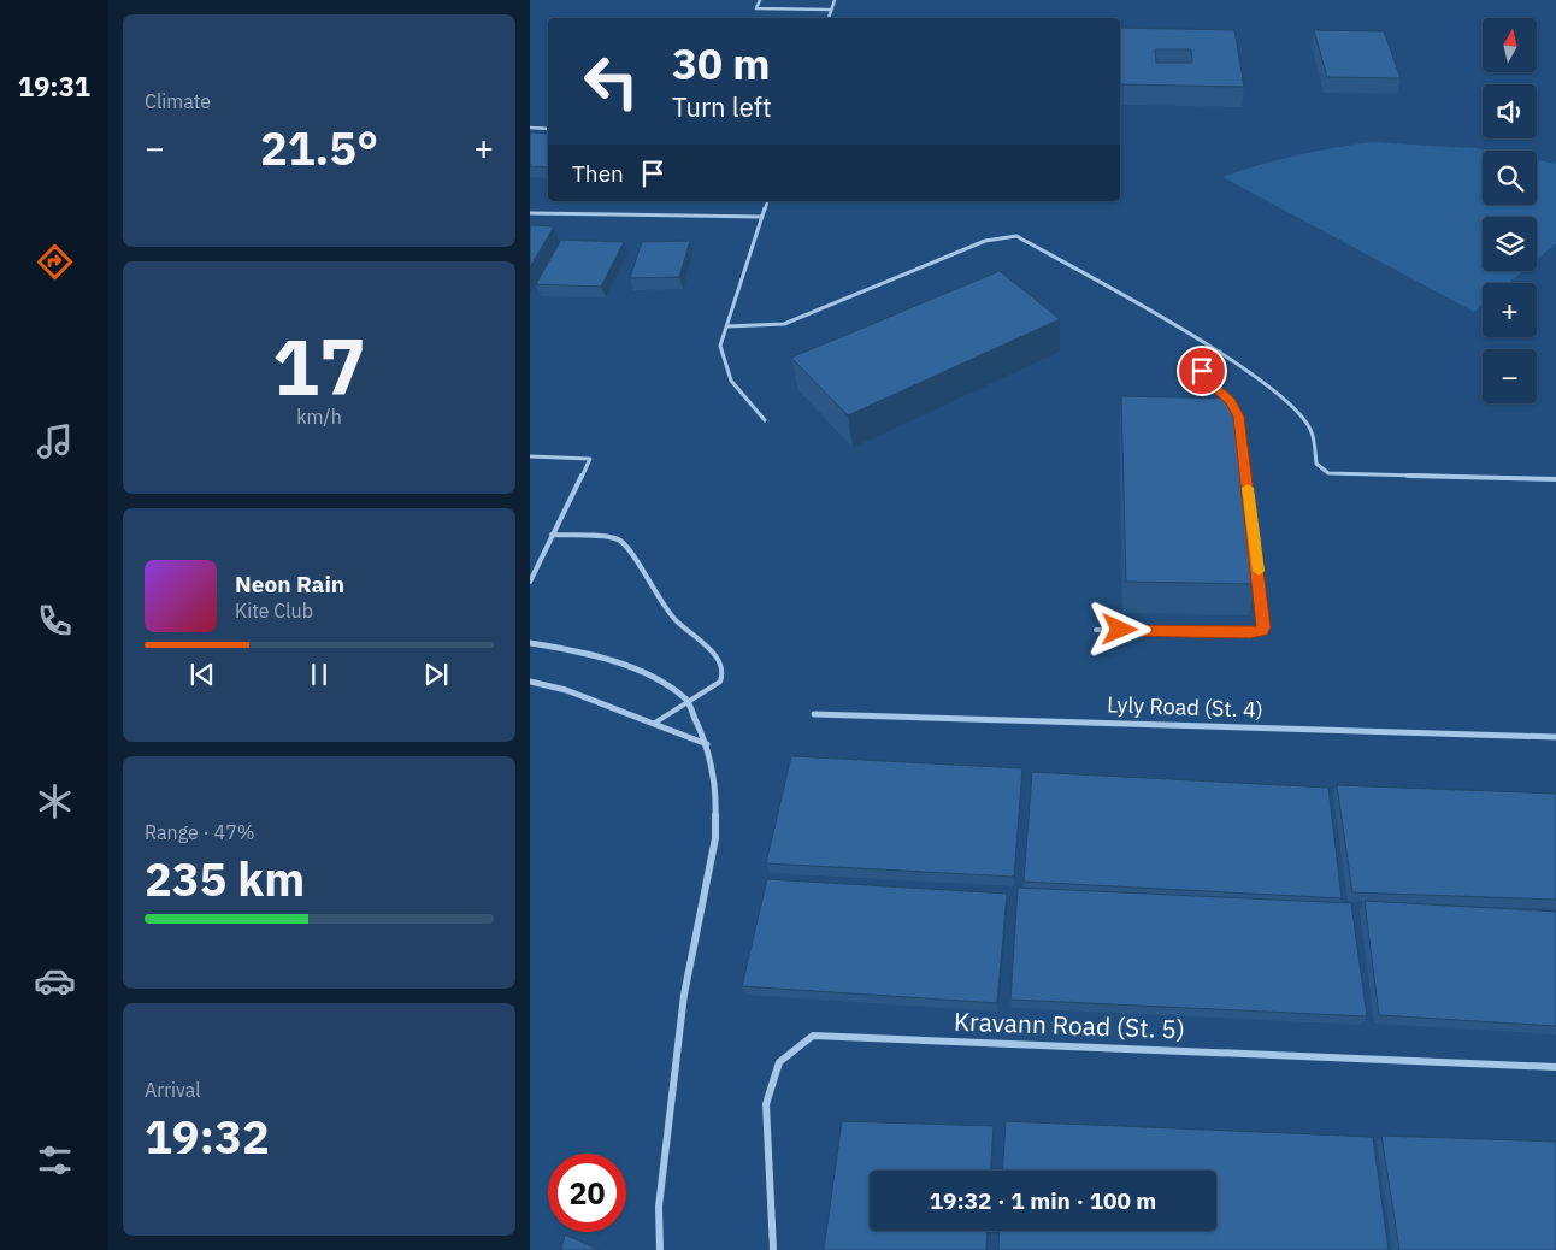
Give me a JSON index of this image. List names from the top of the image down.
{
  "streets": {
    "street": ["Lyly Road (St. 4)", "Kravann Road (St. 5)"]
  },
  "north": "top",
  "page": {
    "tabs": "19:31",
    "tile": [
      "Climate",
      ["17", "km/h"],
      ["Range · 47%", "235 km"],
      ["Arrival", "19:32"]
    ],
    "map_buttons": ["+", "−"],
    "turn": ["30 m", "Turn left"],
    "heat": ["−", "21.5°", "+"],
    "then": "Then",
    "song": ["Neon Rain", "Kite Club"],
    "limit": "20",
    "trip": "19:32 · 1 min · 100 m"
  }
}
